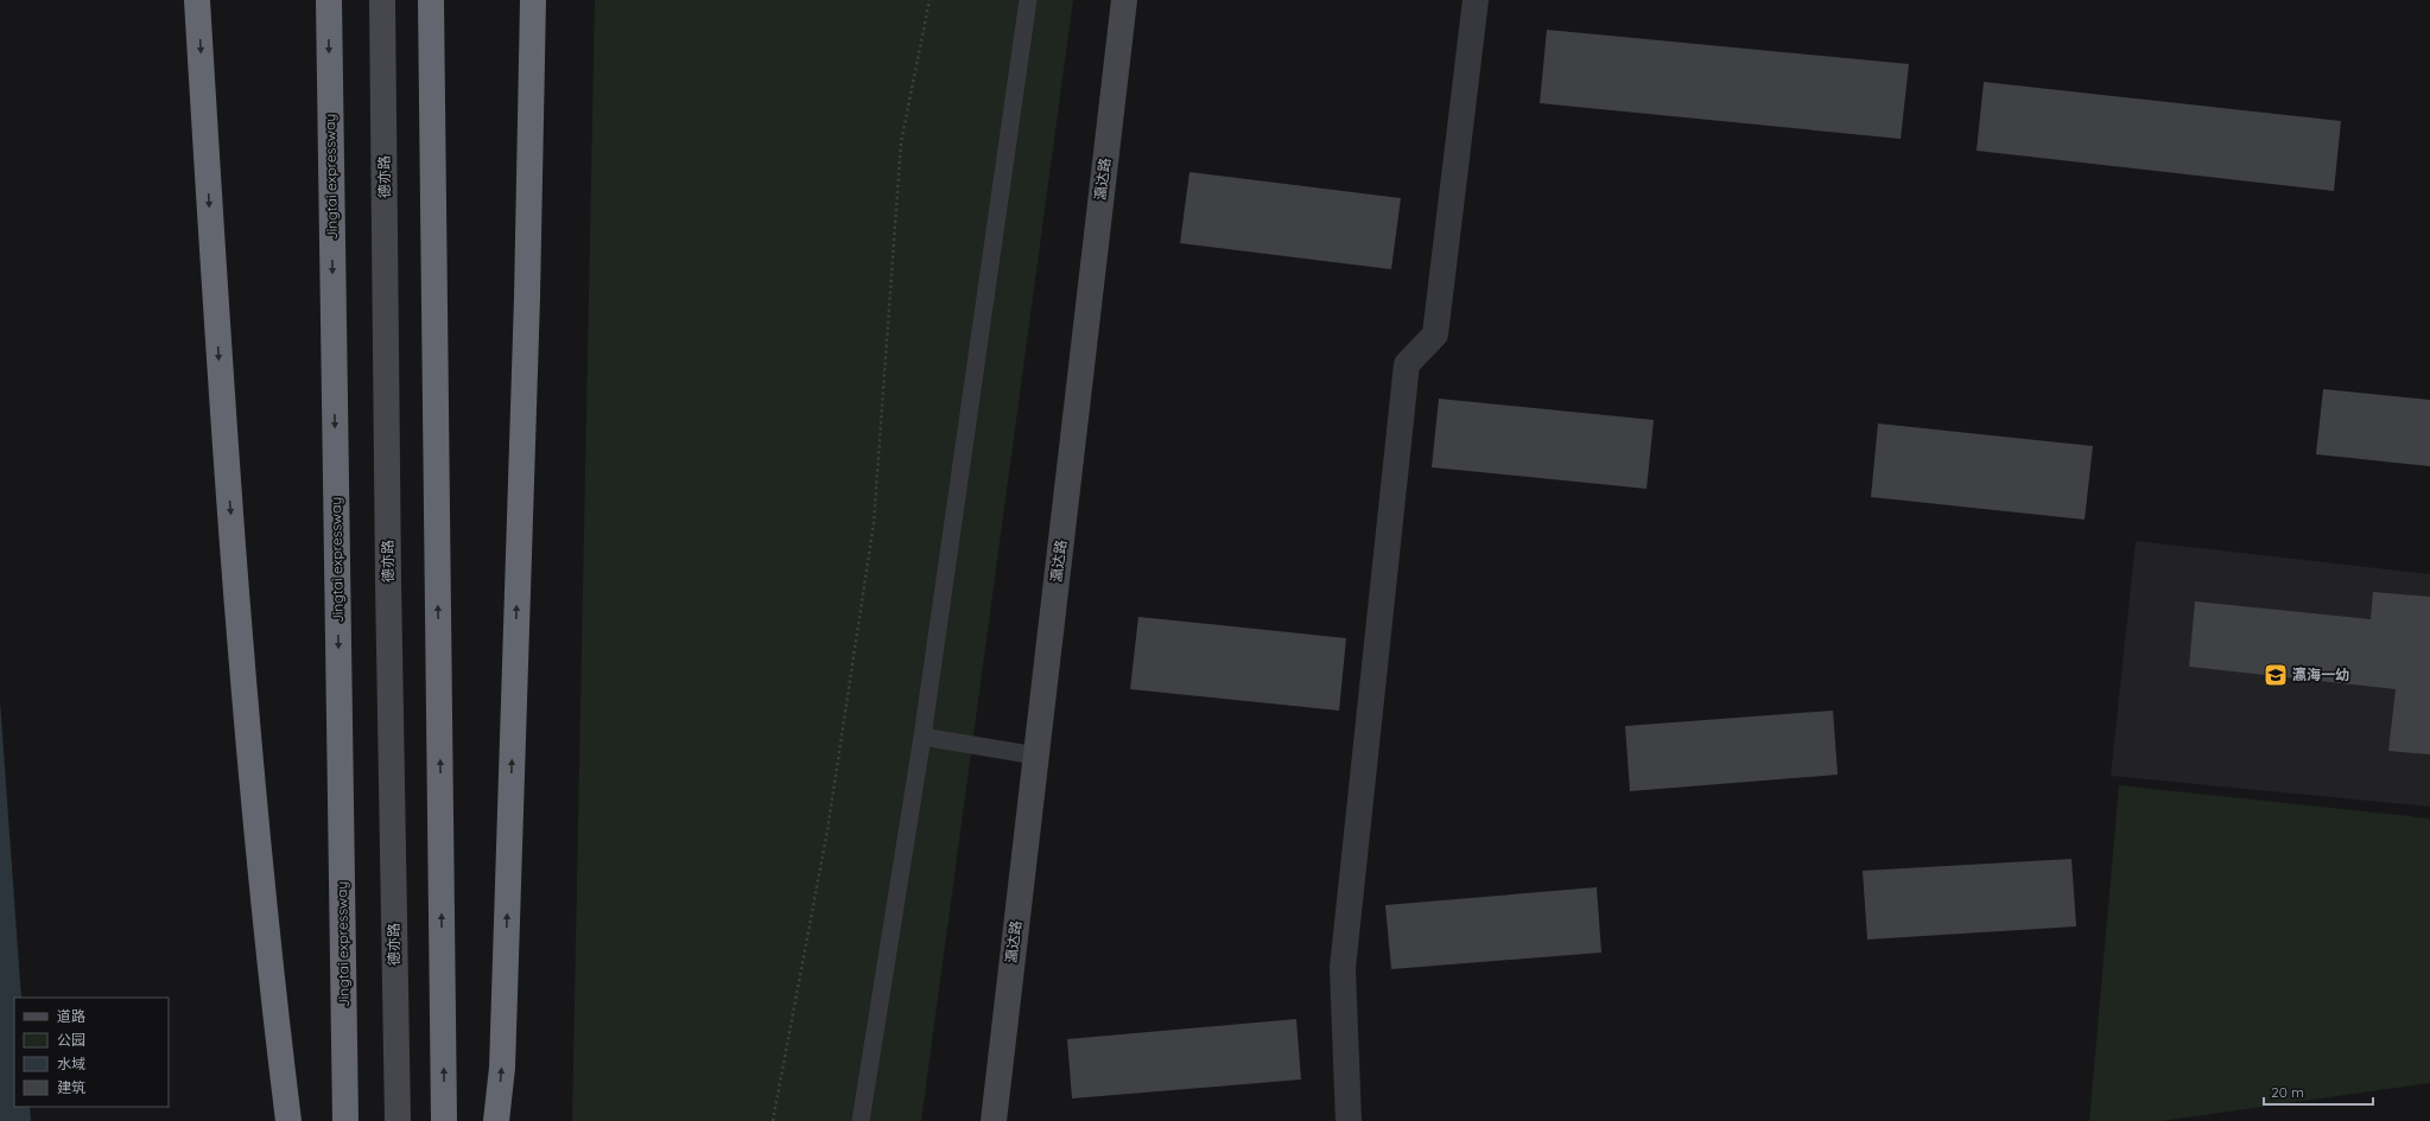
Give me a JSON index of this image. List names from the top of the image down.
{
  "streets": {
    "highway": ["Jingtai expressway"],
    "street": ["德亦路", "瀛达路"]
  },
  "places": {
    "school or university": ["瀛海一幼"]
  },
  "legend": [
    "道路",
    "公园",
    "水域",
    "建筑"
  ],
  "scale_bar": "20 m"
}
